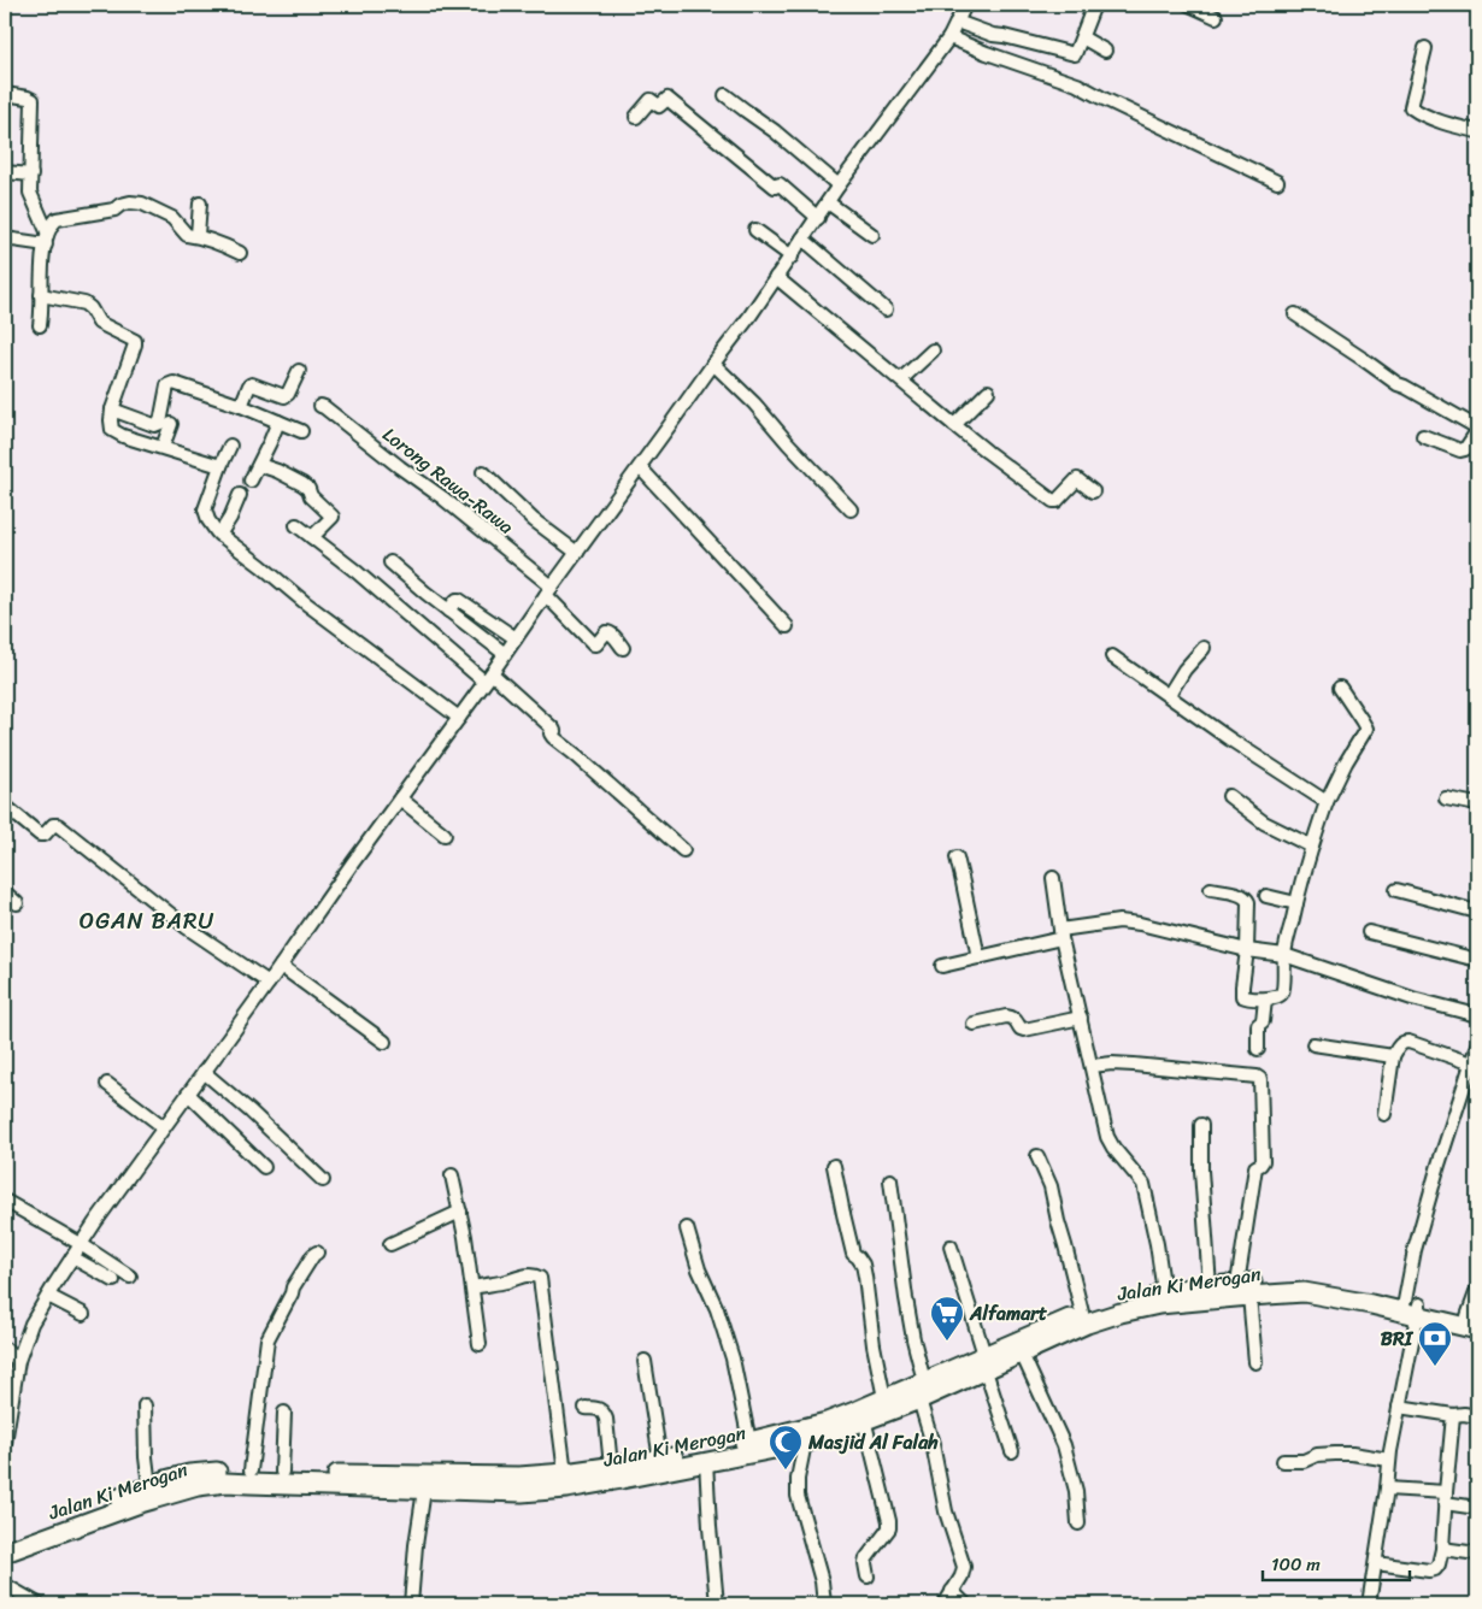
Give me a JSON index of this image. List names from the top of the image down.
{
  "streets": {
    "highway": ["Jalan Ki Merogan"],
    "street": ["Lorong Rawa-Rawa"]
  },
  "districts": ["OGAN BARU"],
  "places": {
    "supermarket": ["Alfamart"],
    "bank": ["BRI"],
    "mosque": ["Masjid Al Falah"]
  },
  "scale_bar": "100 m"
}
